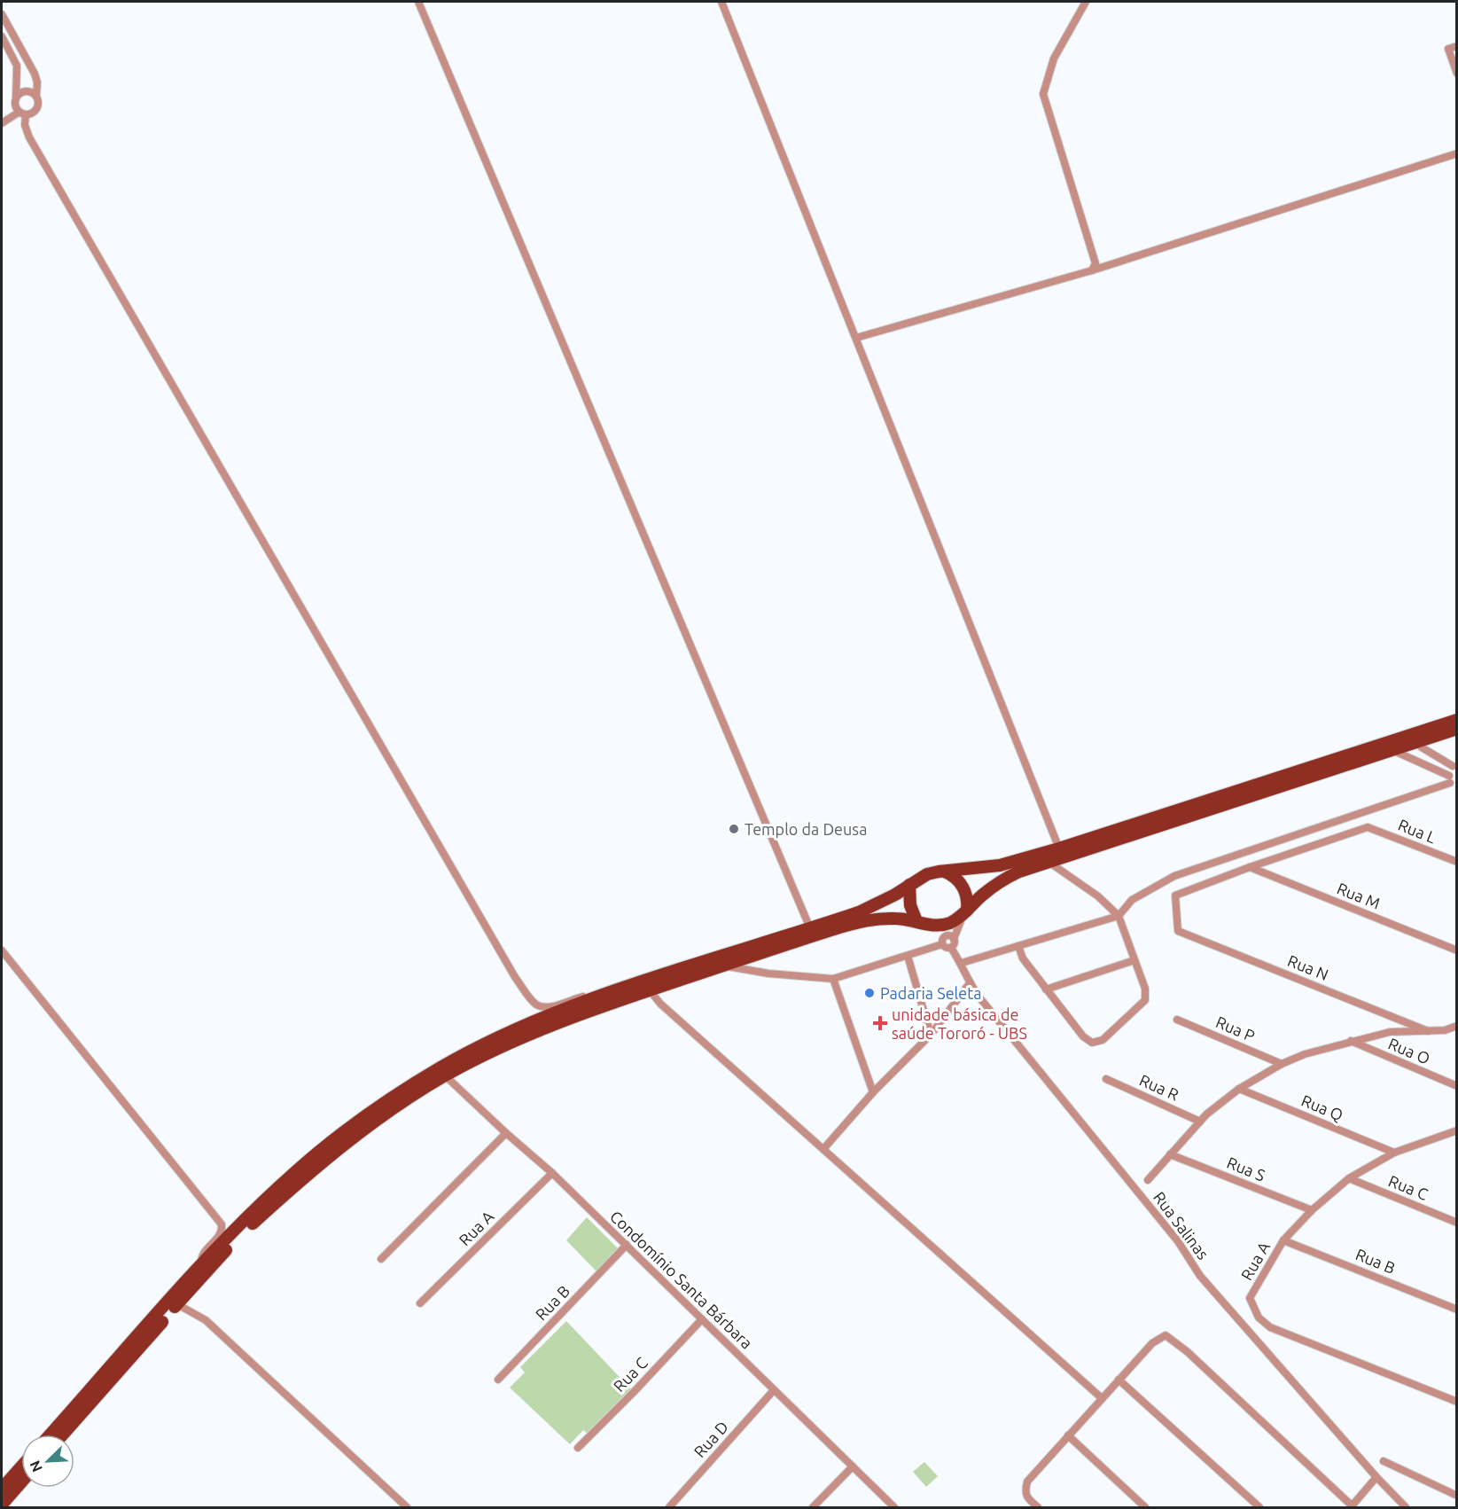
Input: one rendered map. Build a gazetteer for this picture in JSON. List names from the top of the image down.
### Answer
{
  "streets": {
    "street": [
      "Rua L",
      "Rua M",
      "Rua N",
      "Rua P",
      "Rua O",
      "Rua R",
      "Rua Q",
      "Rua S",
      "Rua C",
      "Rua Salinas",
      "Rua A",
      "Rua B",
      "Condomínio Santa Bárbara",
      "Rua D"
    ]
  },
  "crossings": [
    ["Rua L", "Rua M"],
    ["Rua L", "Rua N"],
    ["Rua M", "Rua N"],
    ["Rua Q", "Rua A"],
    ["Rua S", "Rua A"],
    ["Rua C", "Rua A"],
    ["Rua C", "Condomínio Santa Bárbara"],
    ["Rua A", "Rua B"],
    ["Rua A", "Condomínio Santa Bárbara"],
    ["Rua B", "Condomínio Santa Bárbara"],
    ["Condomínio Santa Bárbara", "Rua D"]
  ],
  "places": {
    "other": ["Templo da Deusa", "Padaria Seleta"],
    "health": ["unidade básica de saúde Tororó - UBS"]
  },
  "north": "bottom left"
}
